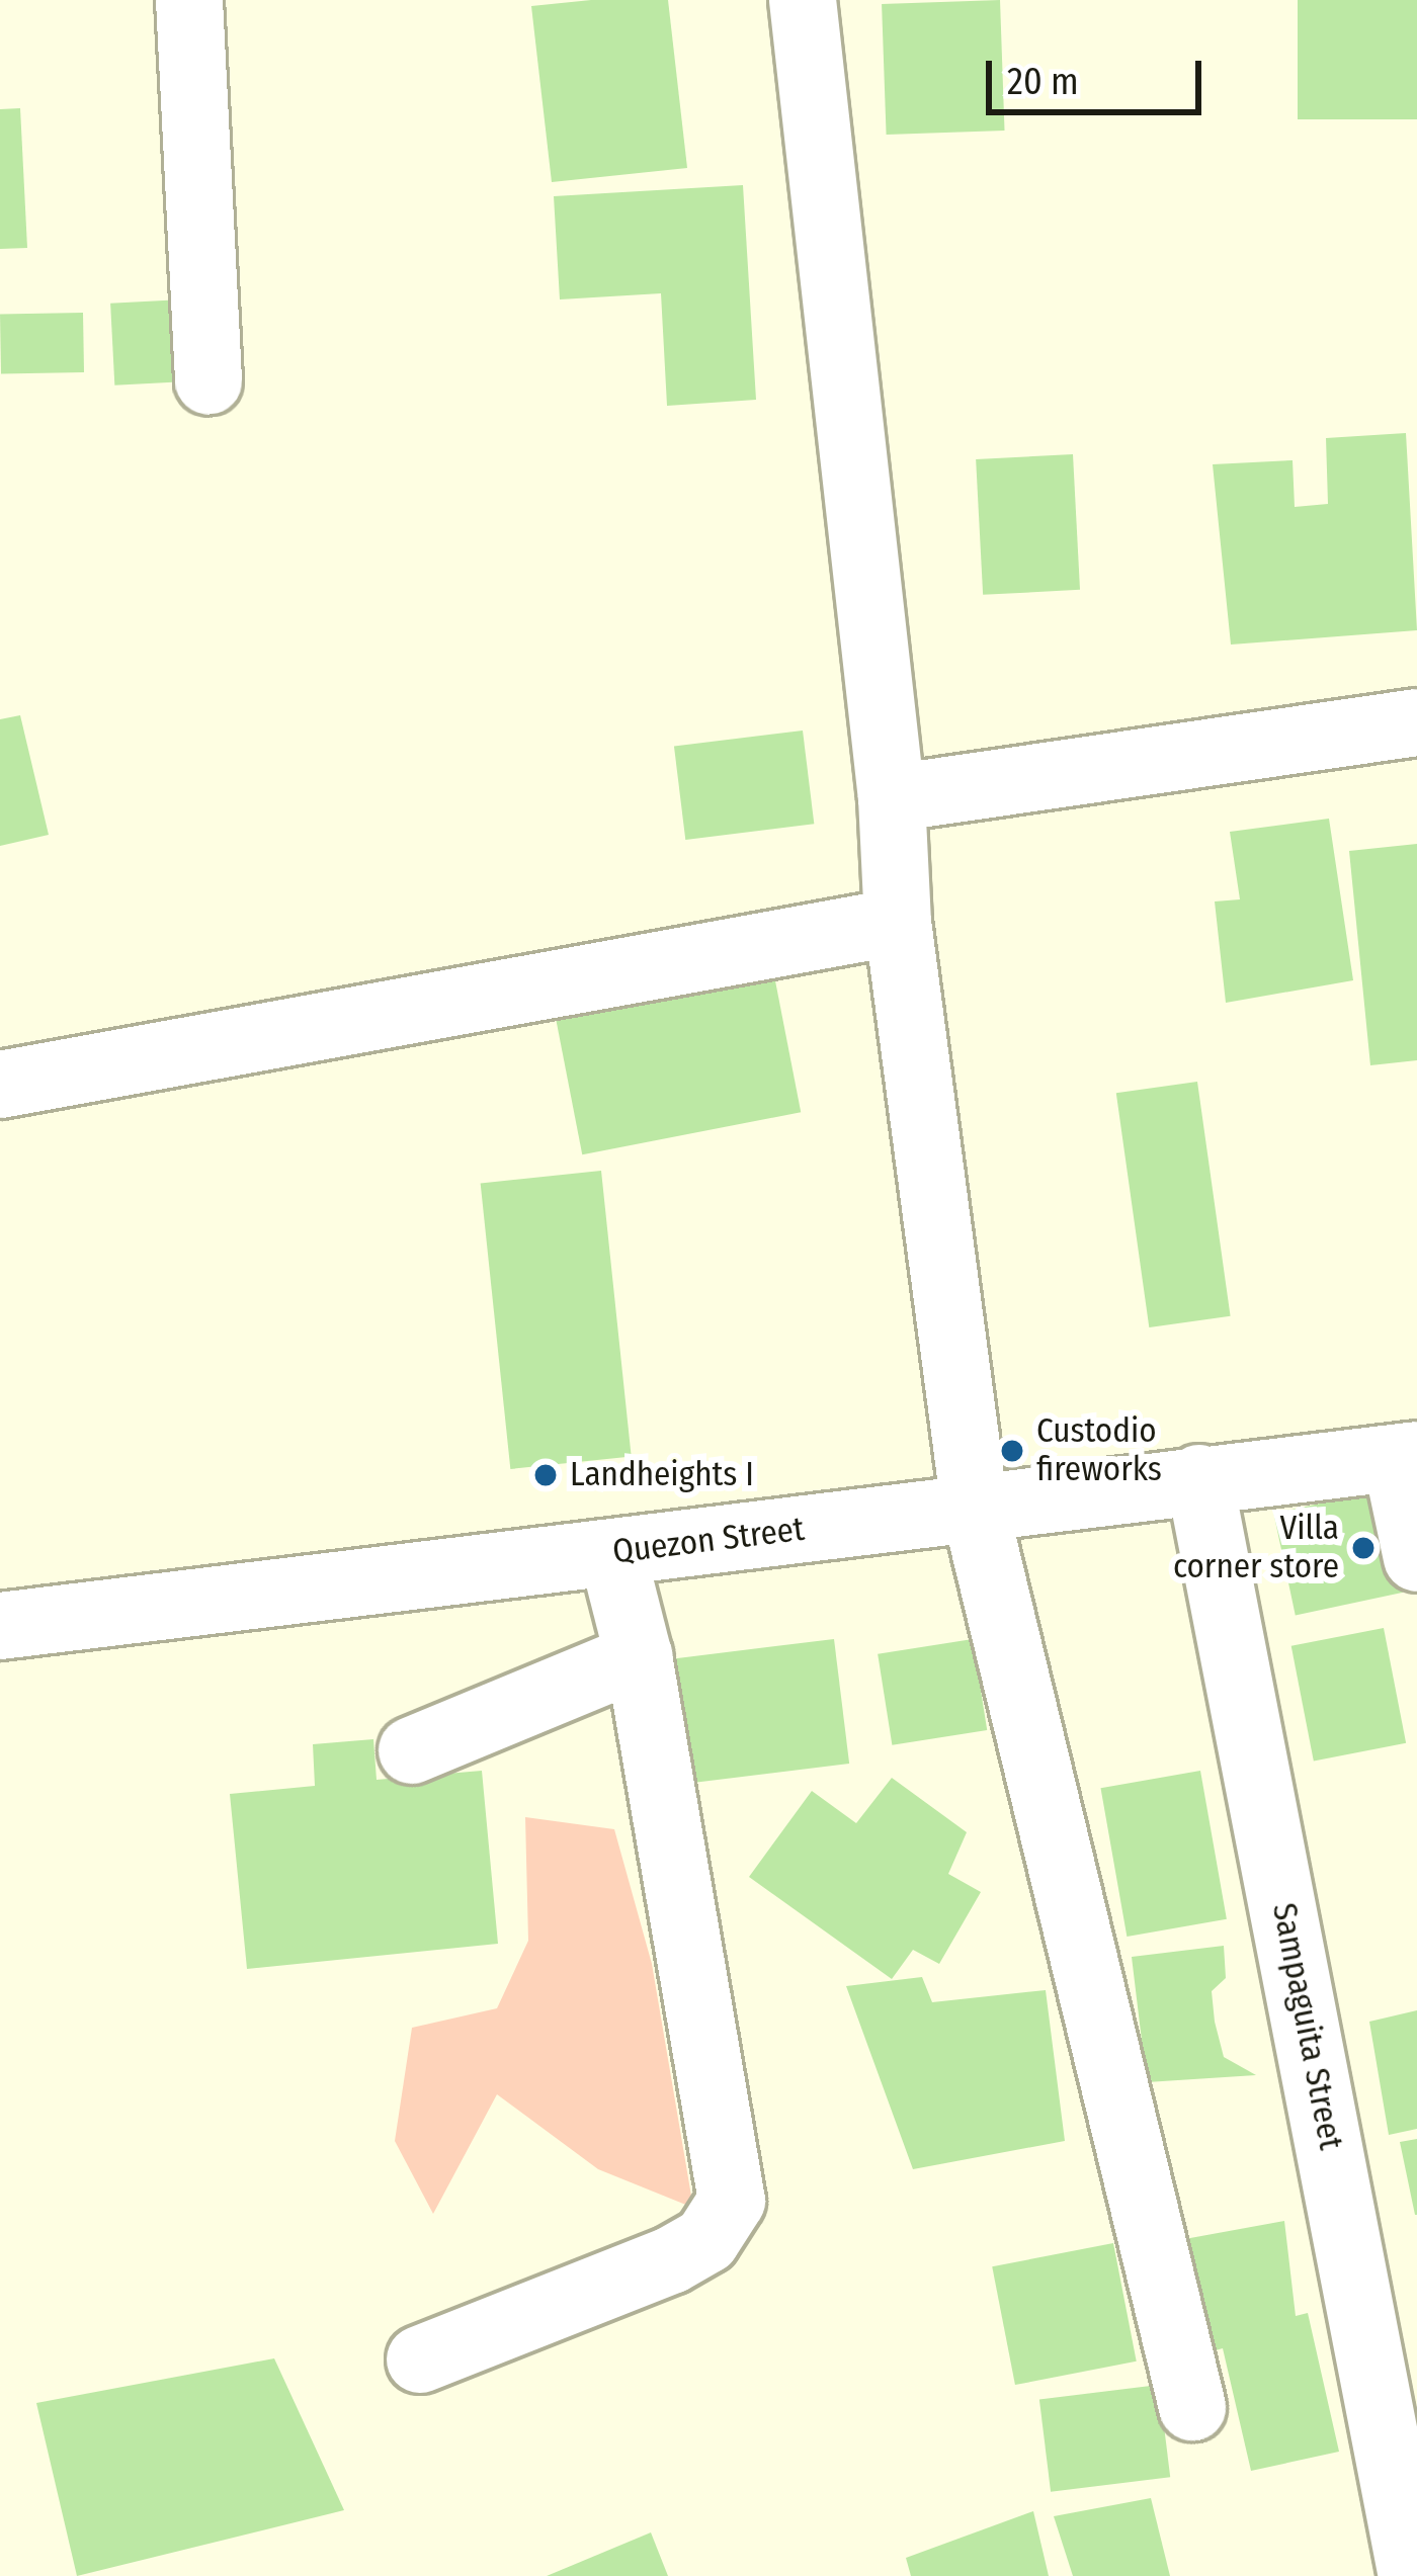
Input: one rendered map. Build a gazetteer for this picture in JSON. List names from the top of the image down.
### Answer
{
  "streets": {
    "street": ["Quezon Street", "Sampaguita Street"]
  },
  "crossings": [
    ["Quezon Street", "Sampaguita Street"]
  ],
  "places": ["Custodio fireworks", "Landheights I", "Villa corner store"],
  "scale_bar": "20 m"
}
